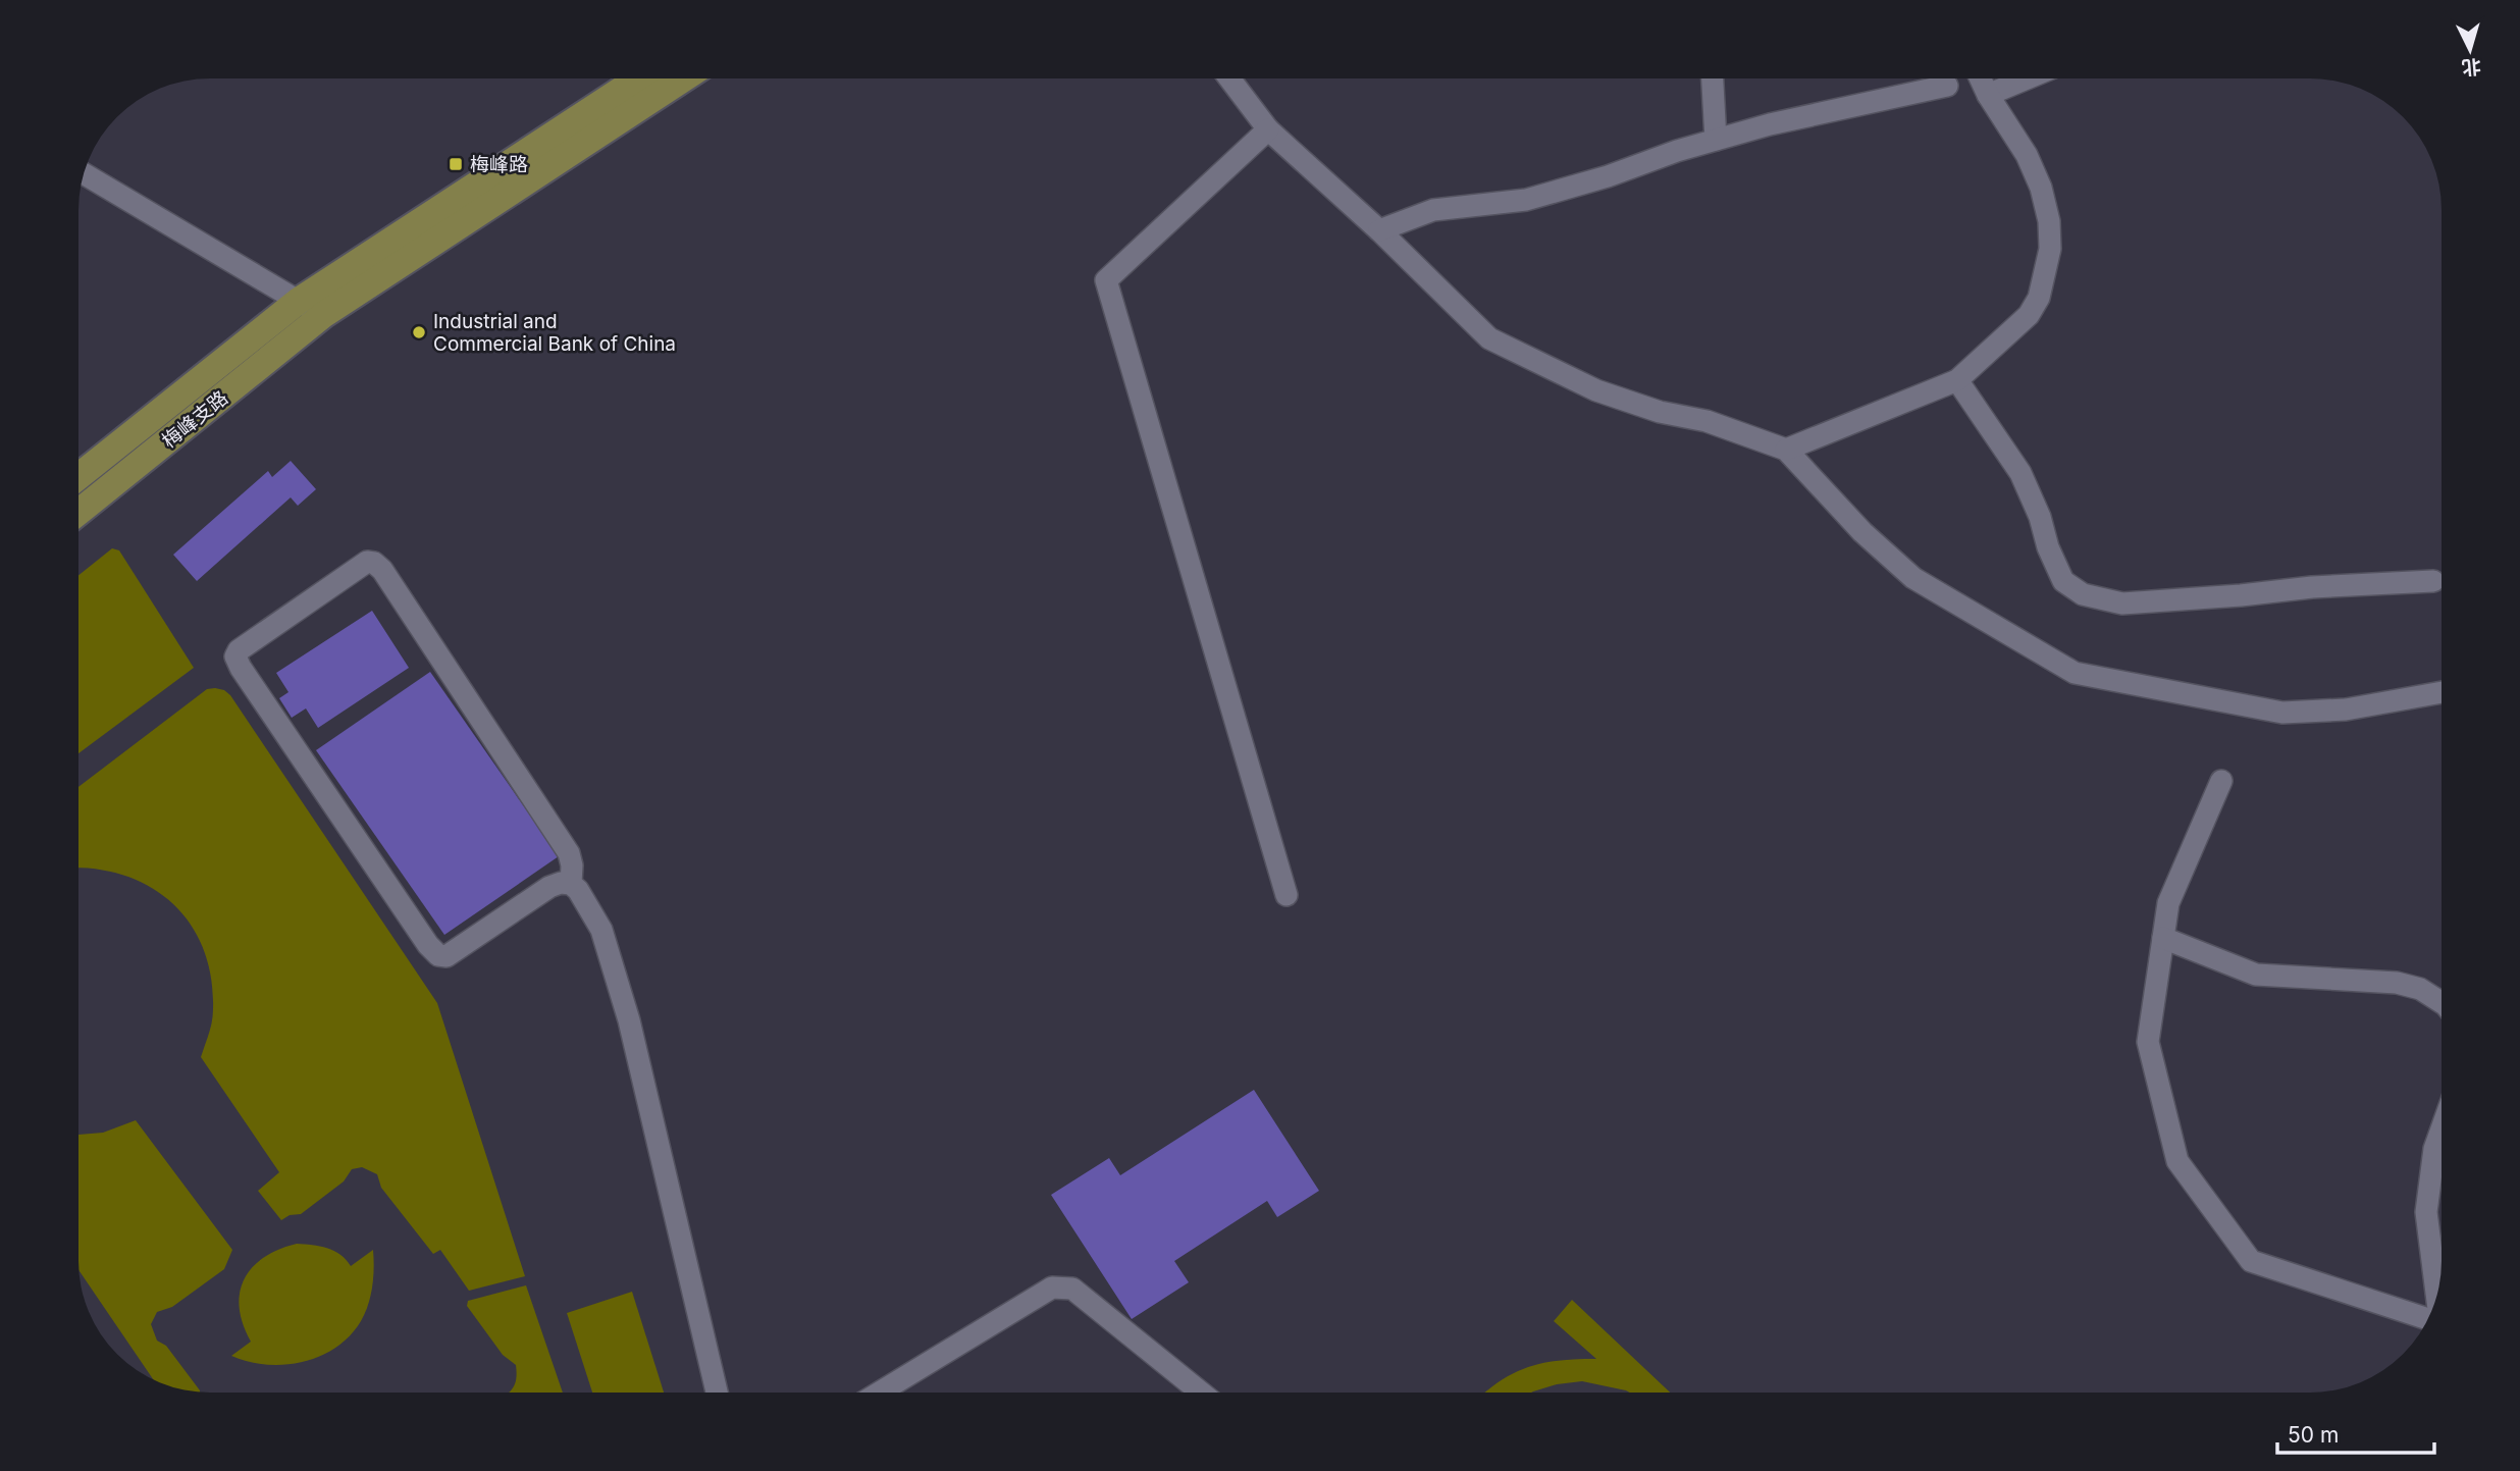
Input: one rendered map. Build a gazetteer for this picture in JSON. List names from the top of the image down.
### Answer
{
  "streets": {
    "main road": ["梅峰支路"]
  },
  "places": {
    "transit": ["梅峰路"],
    "other": ["Industrial and Commercial Bank of China"]
  },
  "scale_bar": "50 m",
  "north": "bottom"
}
